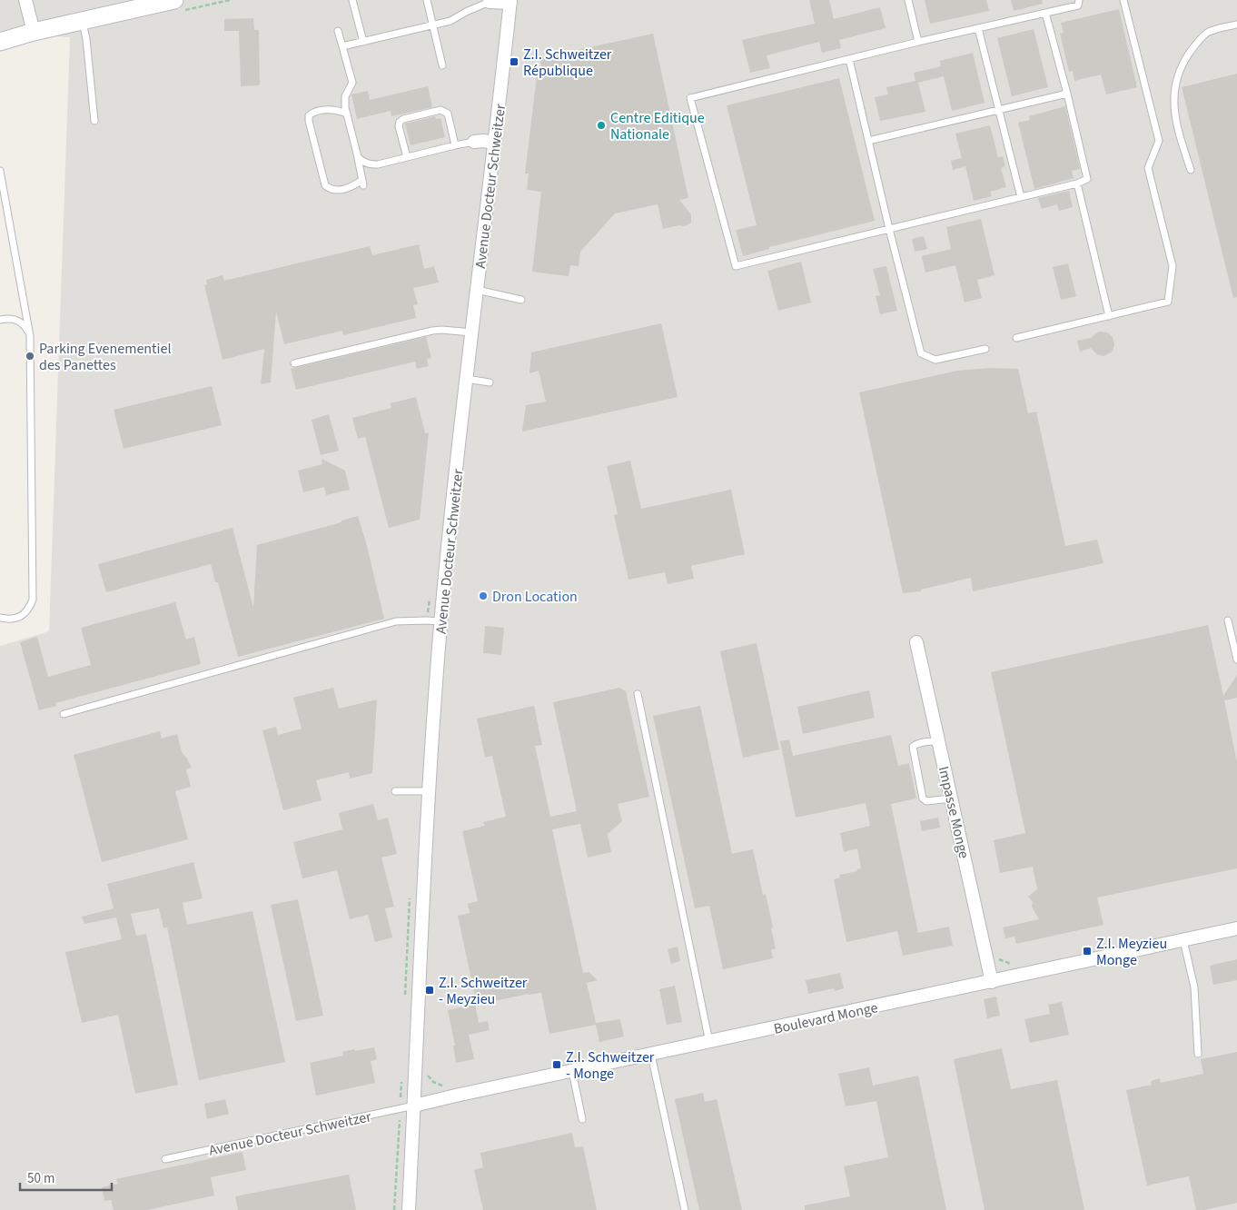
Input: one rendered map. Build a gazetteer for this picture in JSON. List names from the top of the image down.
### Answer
{
  "streets": {
    "street": ["Avenue Docteur Schweitzer", "Impasse Monge", "Boulevard Monge"]
  },
  "crossings": [
    ["Avenue Docteur Schweitzer", "Boulevard Monge"],
    ["Impasse Monge", "Boulevard Monge"]
  ],
  "places": {
    "transit": [
      "Z.I. Schweitzer République",
      "Z.I. Meyzieu Monge",
      "Z.I. Schweitzer - Meyzieu",
      "Z.I. Schweitzer - Monge"
    ],
    "other": ["Centre Editique Nationale", "Parking Evenementiel des Panettes", "Dron Location"]
  },
  "scale_bar": "50 m"
}
